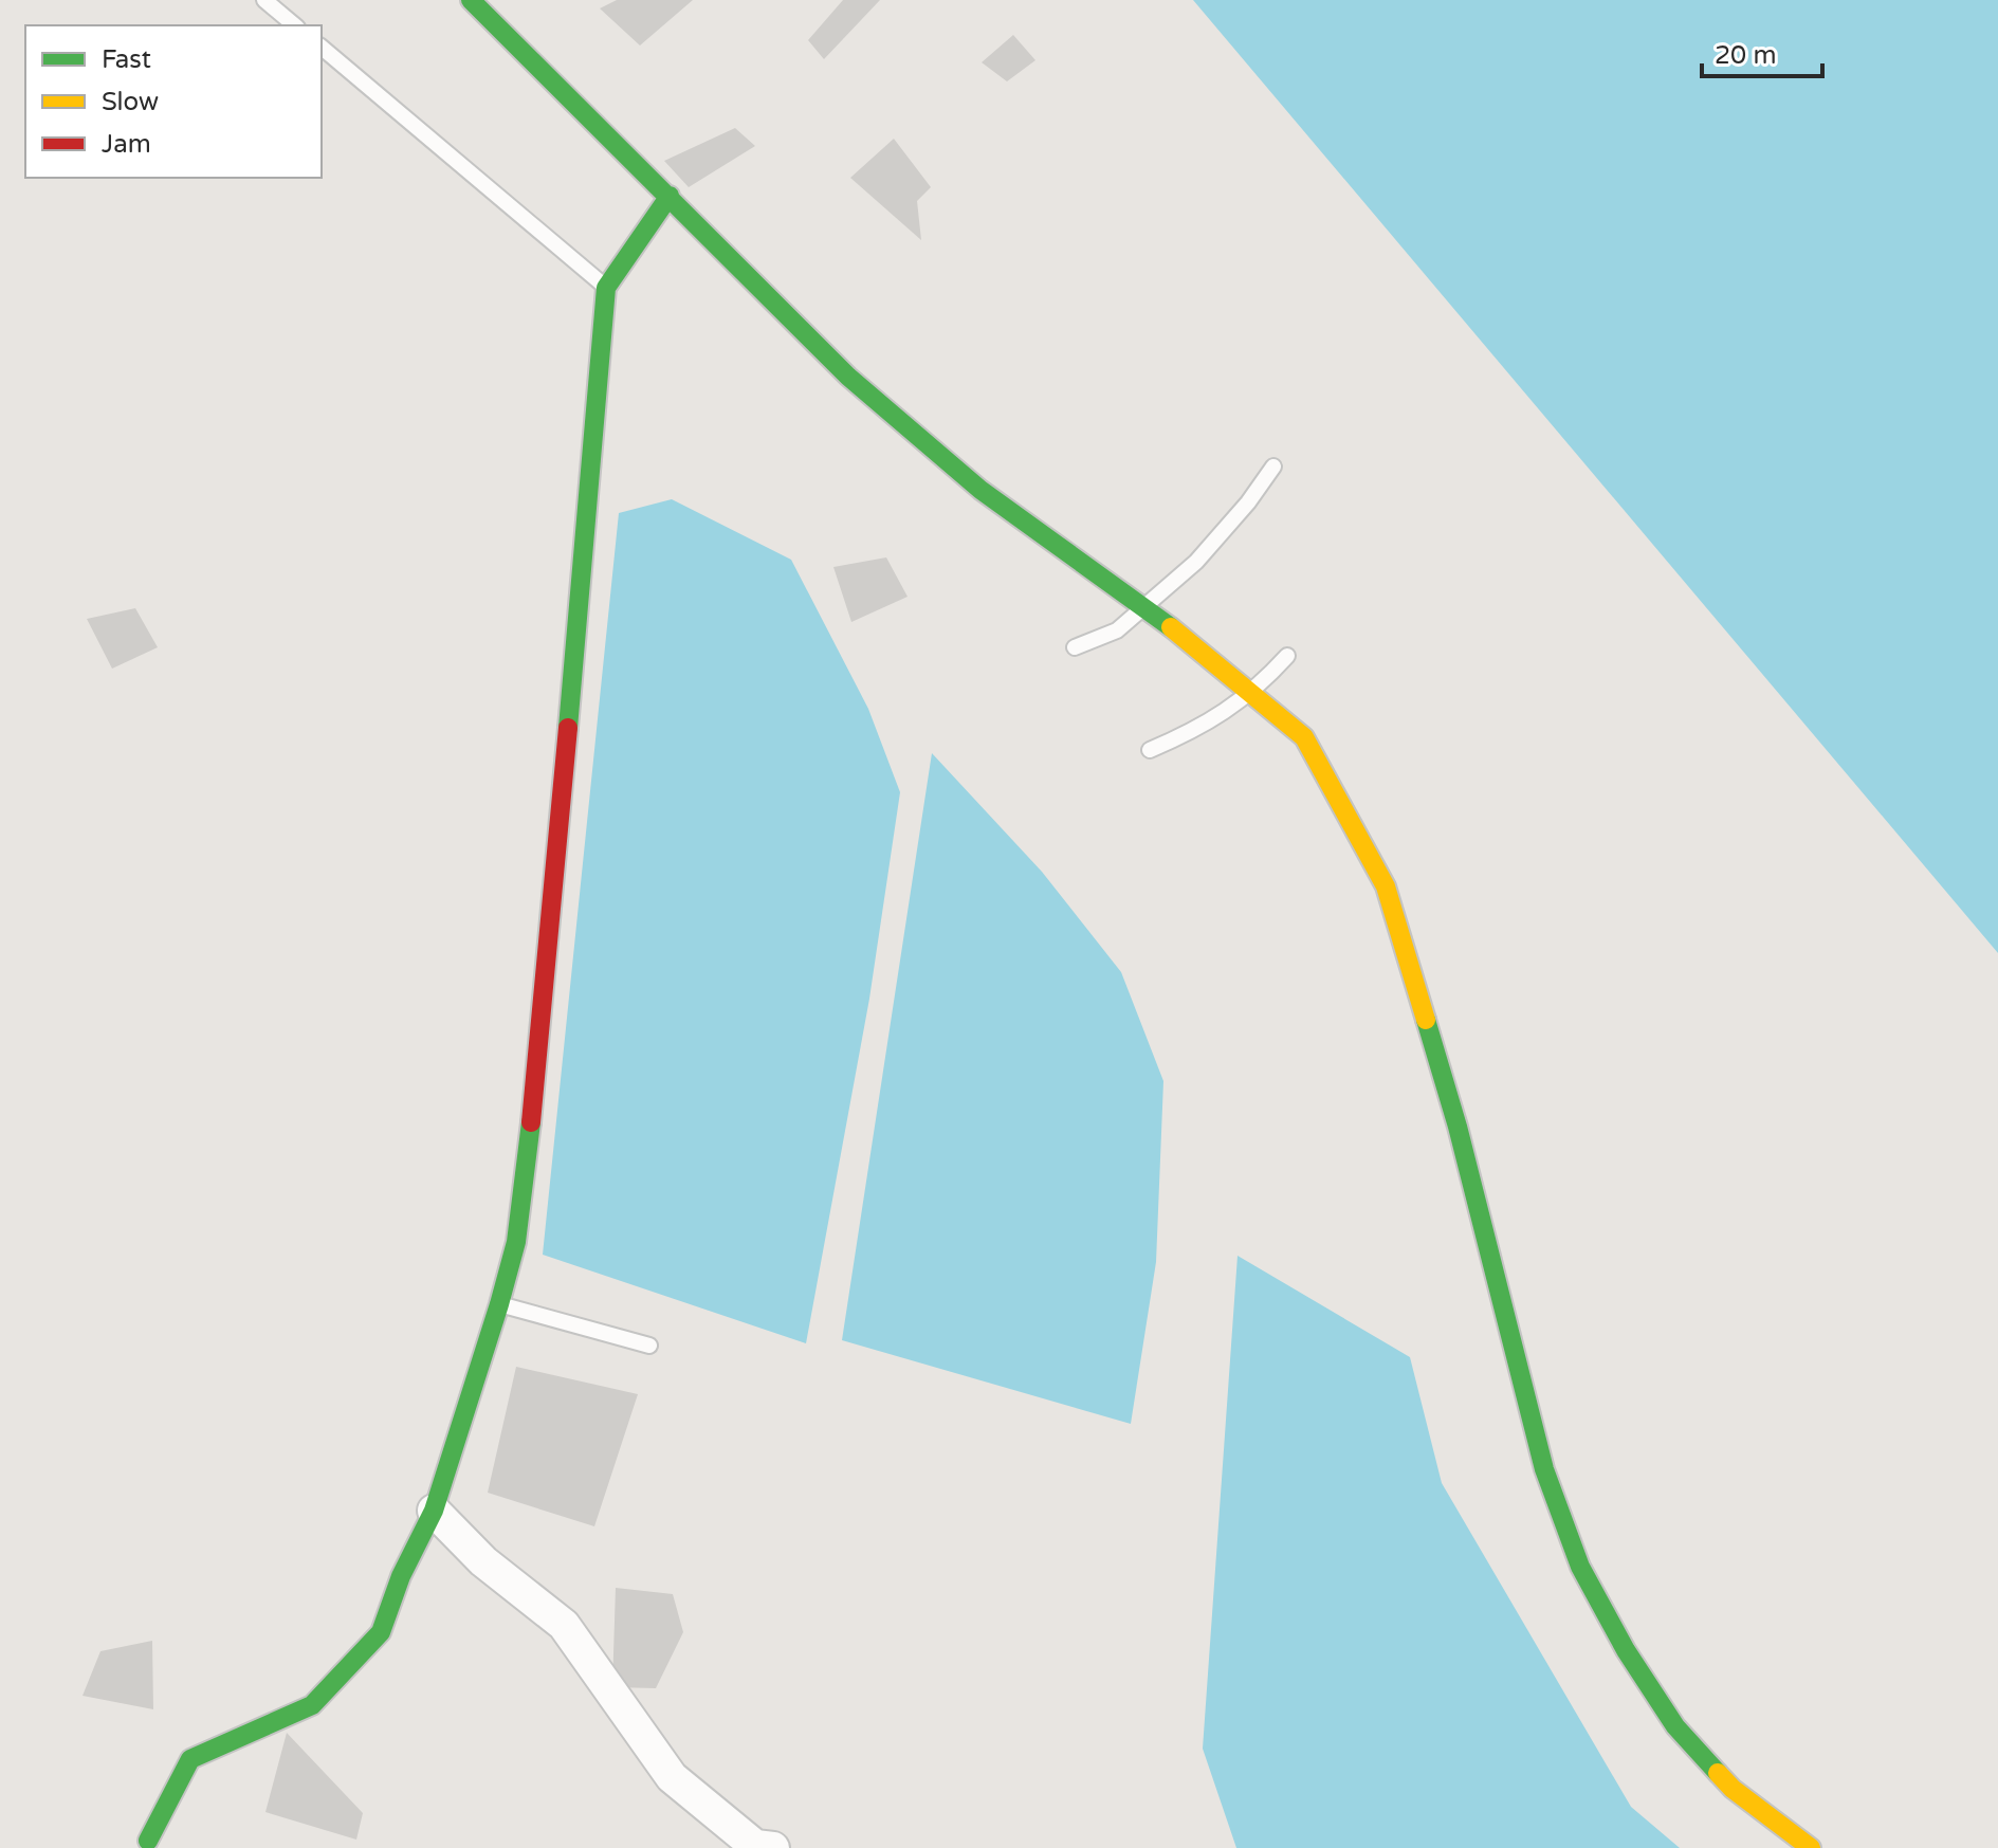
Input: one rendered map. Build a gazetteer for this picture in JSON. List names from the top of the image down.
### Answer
{
  "legend": ["Fast", "Slow", "Jam"],
  "scale_bar": "20 m"
}
